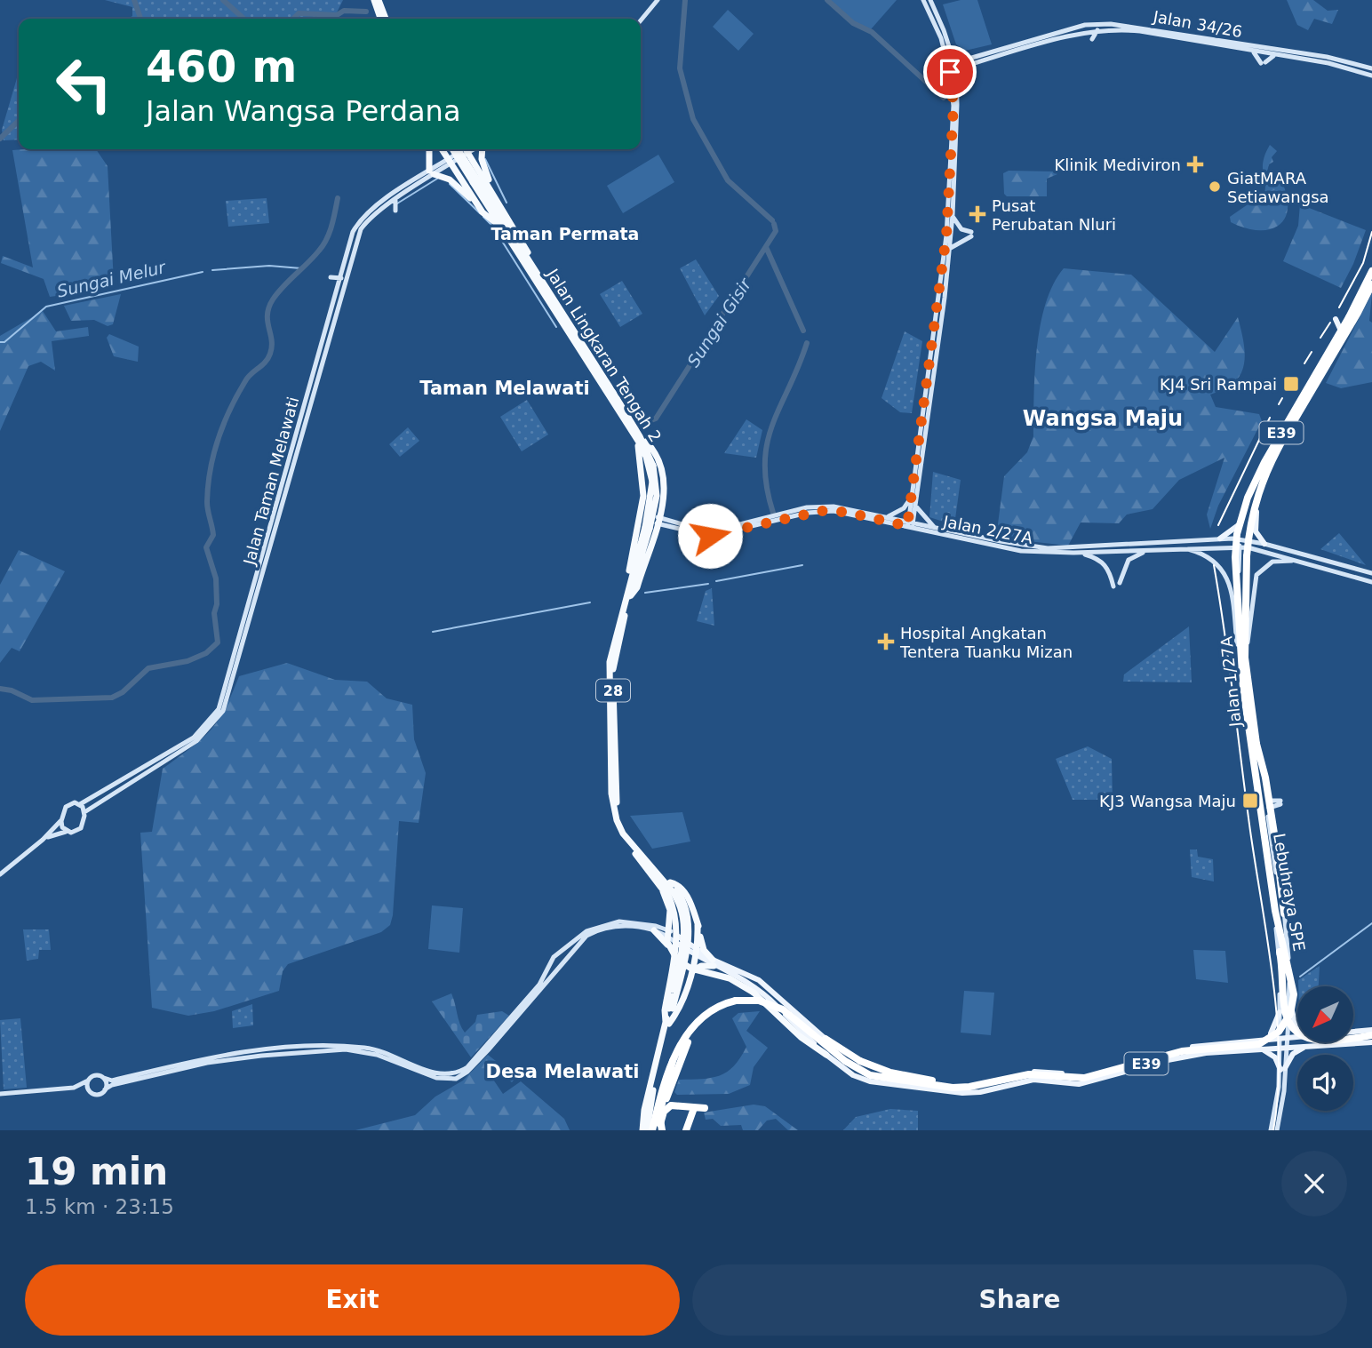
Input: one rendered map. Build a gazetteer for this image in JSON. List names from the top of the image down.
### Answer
{
  "streets": {
    "highway": [
      "Jalan Lingkaran Tengah 2",
      "E39",
      "28",
      "Lebuhraya SPE"
    ],
    "main road": [
      "Jalan 34/26",
      "Jalan Taman Melawati",
      "Jalan 2/27A",
      "Jalan 1/27A"
    ]
  },
  "crossings": [
    ["E39", "Lebuhraya SPE"],
    ["Jalan 2/27A", "Jalan 1/27A"],
    ["Jalan 1/27A", "Lebuhraya SPE"]
  ],
  "districts": [
    "Taman Permata",
    "Taman Melawati",
    "Wangsa Maju",
    "Desa Melawati"
  ],
  "water": ["Sungai Melur", "Sungai Gisir"],
  "places": {
    "health": ["Klinik Mediviron", "Pusat Perubatan Nluri", "Hospital Angkatan Tentera Tuanku Mizan"],
    "other": ["GiatMARA Setiawangsa"],
    "transit": ["KJ4 Sri Rampai", "KJ3 Wangsa Maju"]
  },
  "north": "bottom left",
  "page": {
    "turn": ["460 m", "Jalan Wangsa Perdana"],
    "heading": ["19 min", "1.5 km · 23:15"],
    "buttons": ["Exit", "Share"]
  }
}
